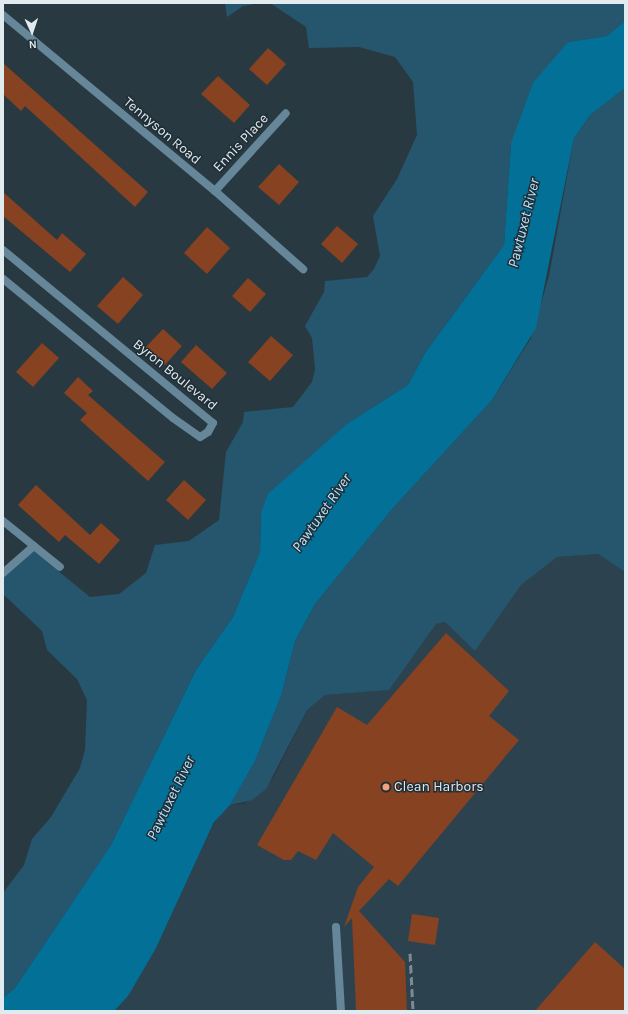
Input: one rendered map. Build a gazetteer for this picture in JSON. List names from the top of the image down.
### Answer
{
  "streets": {
    "street": ["Tennyson Road", "Ennis Place", "Byron Boulevard"]
  },
  "crossings": [
    ["Tennyson Road", "Ennis Place"]
  ],
  "water": ["Pawtuxet River"],
  "places": ["Clean Harbors"],
  "north": "bottom"
}
